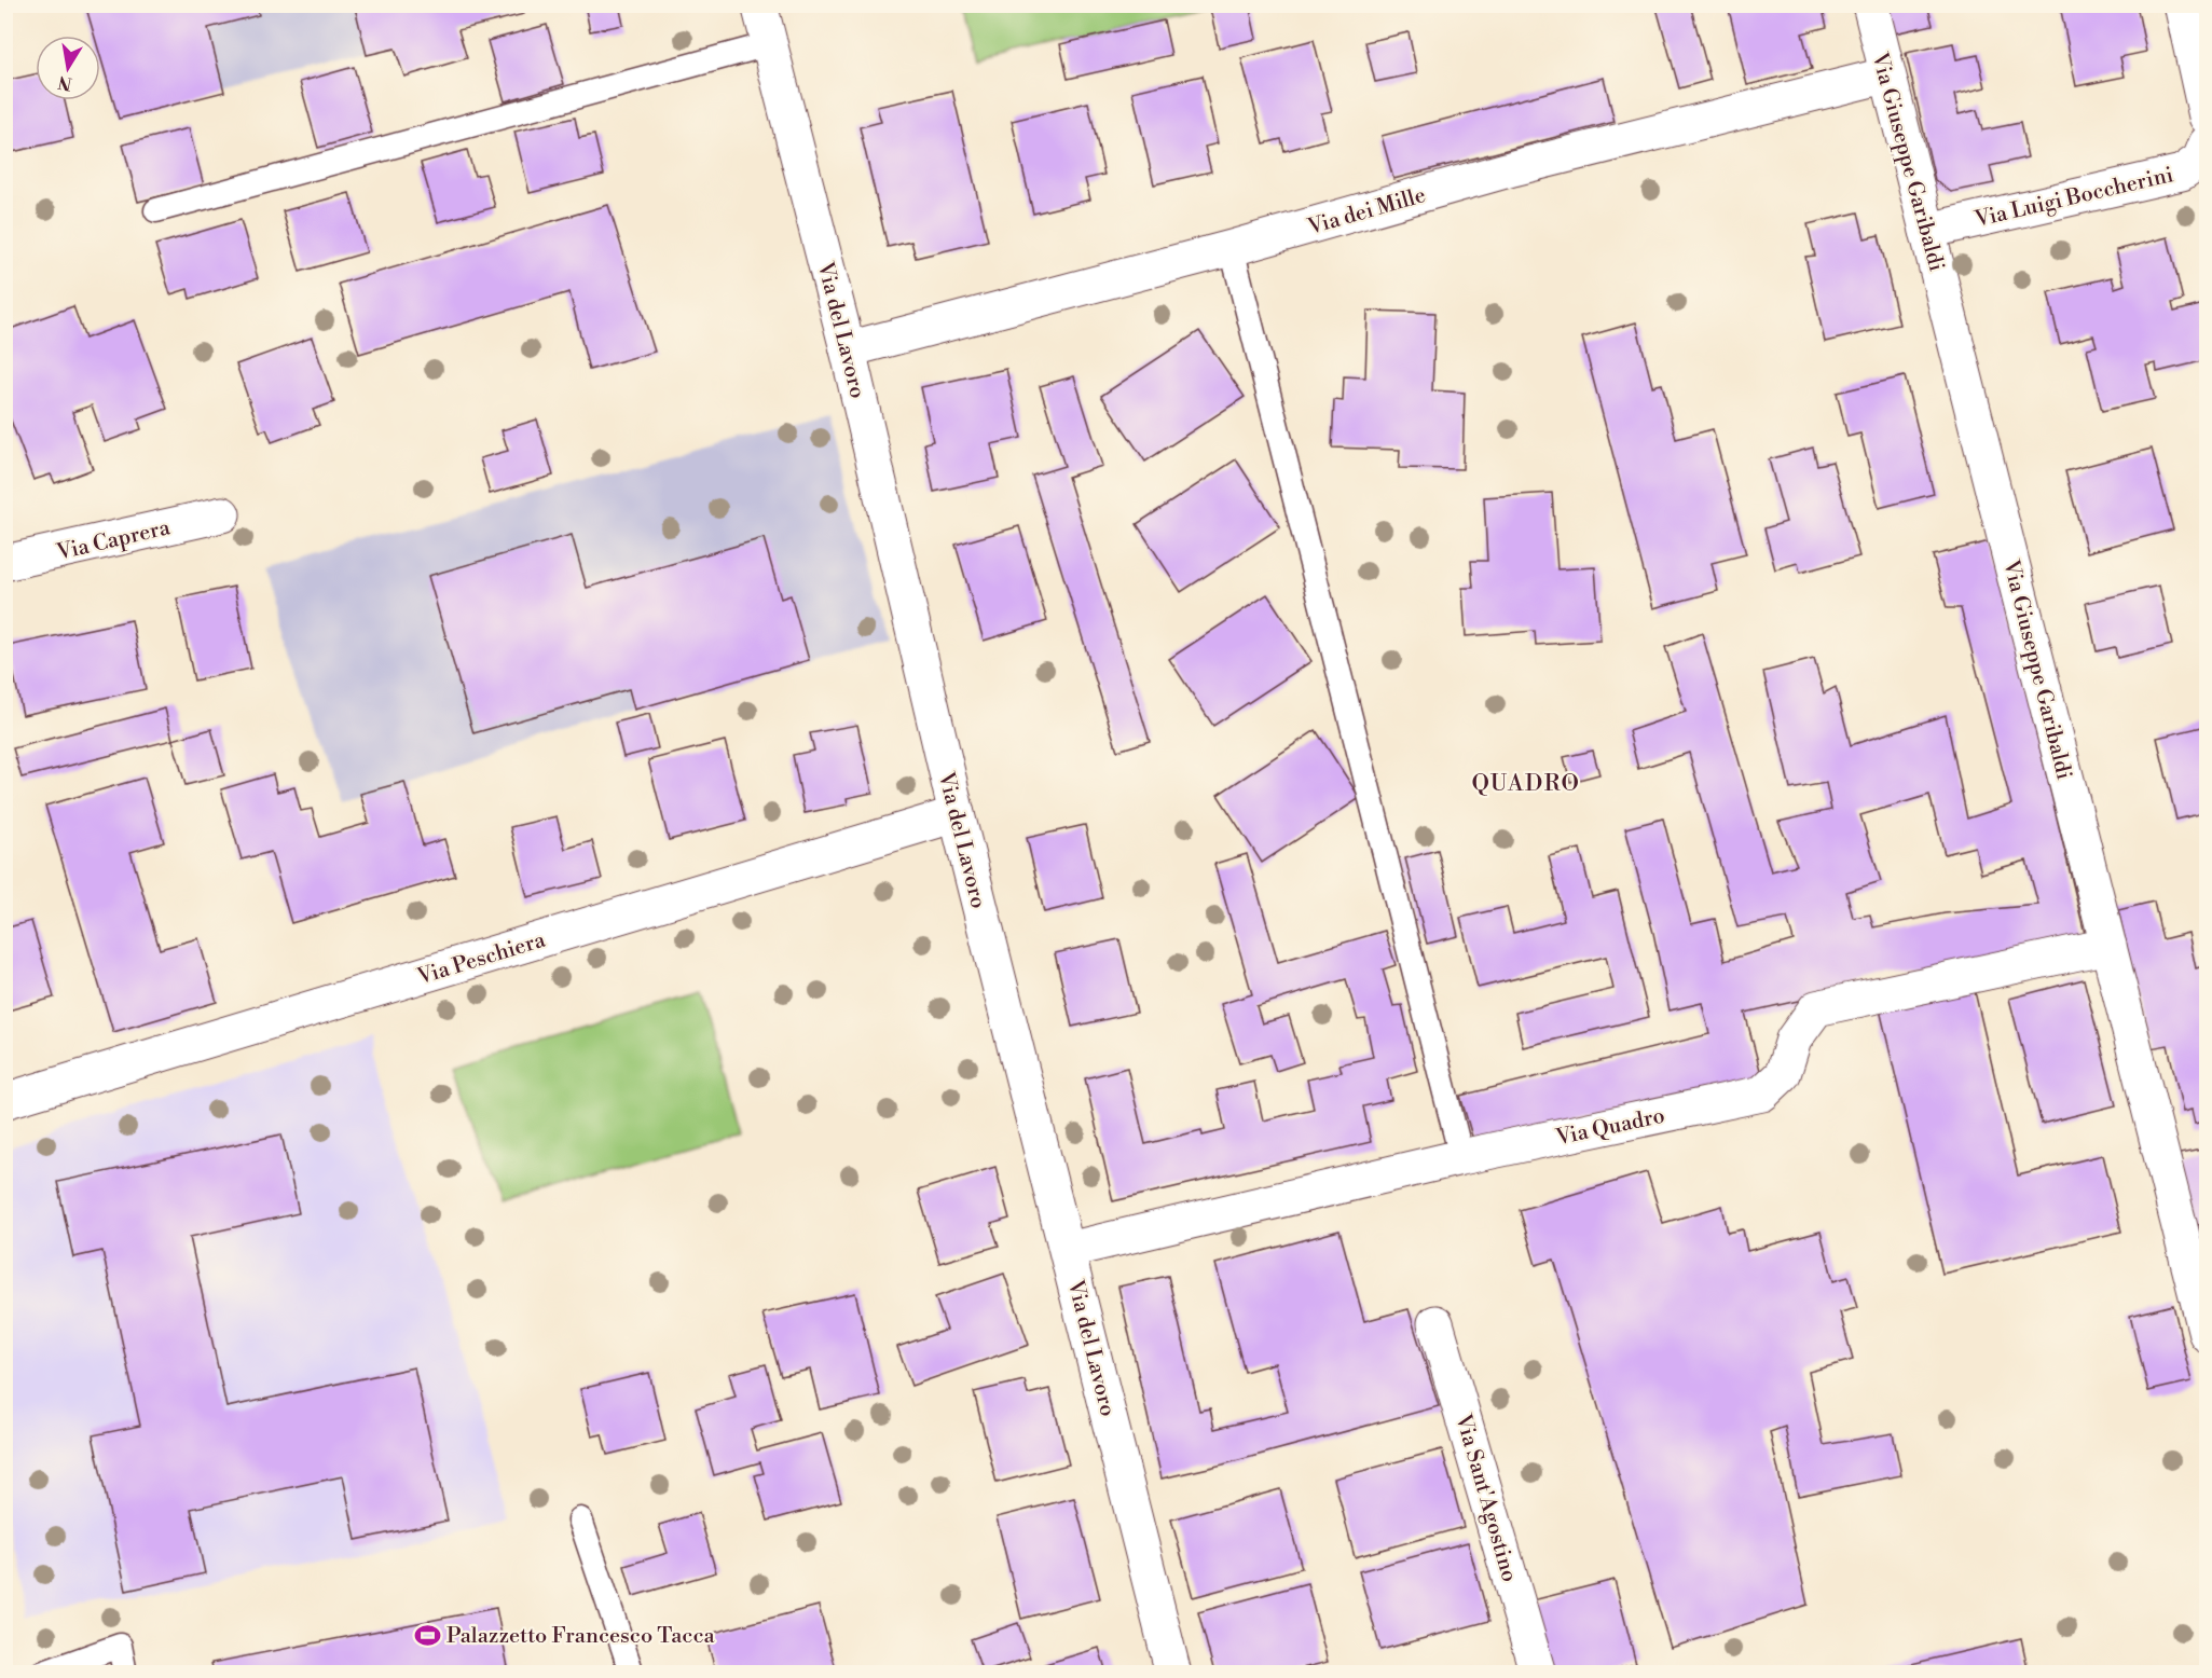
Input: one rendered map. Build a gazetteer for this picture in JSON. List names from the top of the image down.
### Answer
{
  "streets": {
    "street": [
      "Via Giuseppe Garibaldi",
      "Via Luigi Boccherini",
      "Via dei Mille",
      "Via del Lavoro",
      "Via Caprera",
      "Via Peschiera",
      "Via Quadro",
      "Via Sant'Agostino"
    ]
  },
  "crossings": [
    ["Via Giuseppe Garibaldi", "Via Luigi Boccherini"],
    ["Via Giuseppe Garibaldi", "Via dei Mille"],
    ["Via Giuseppe Garibaldi", "Via Quadro"],
    ["Via dei Mille", "Via del Lavoro"],
    ["Via del Lavoro", "Via Peschiera"],
    ["Via del Lavoro", "Via Quadro"]
  ],
  "districts": ["QUADRO"],
  "places": {
    "sports": ["Palazzetto Francesco Tacca"]
  },
  "north": "bottom"
}
